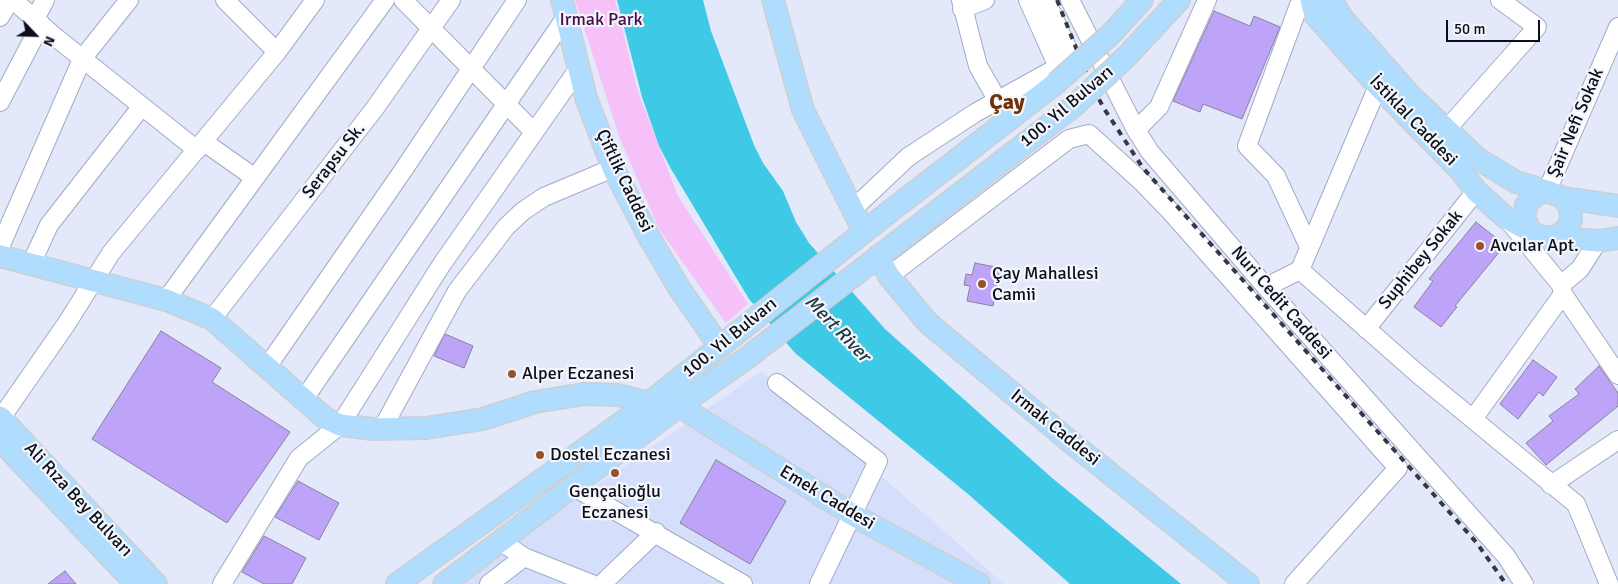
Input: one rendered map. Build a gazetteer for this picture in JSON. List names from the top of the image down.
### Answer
{
  "streets": {
    "main road": [
      "100. Yıl Bulvarı",
      "İstiklal Caddesi",
      "Çiftlik Caddesi",
      "Irmak Caddesi",
      "Emek Caddesi",
      "Ali Rıza Bey Bulvarı"
    ],
    "street": [
      "Şair Nefi Sokak",
      "Serapsu Sk.",
      "Suphibey Sokak",
      "Nuri Cedit Caddesi"
    ]
  },
  "crossings": [
    ["100. Yıl Bulvarı", "Çiftlik Caddesi"],
    ["100. Yıl Bulvarı", "Irmak Caddesi"],
    ["100. Yıl Bulvarı", "Emek Caddesi"],
    ["İstiklal Caddesi", "Şair Nefi Sokak"],
    ["İstiklal Caddesi", "Suphibey Sokak"],
    ["Nuri Cedit Caddesi", "Irmak Caddesi"]
  ],
  "districts": ["Çay"],
  "water": ["Mert River"],
  "parks": ["Irmak Park"],
  "places": [
    "Avcılar Apt.",
    "Çay Mahallesi Camii",
    "Alper Eczanesi",
    "Dostel Eczanesi",
    "Gençalioğlu Eczanesi"
  ],
  "scale_bar": "50 m",
  "north": "bottom right"
}
